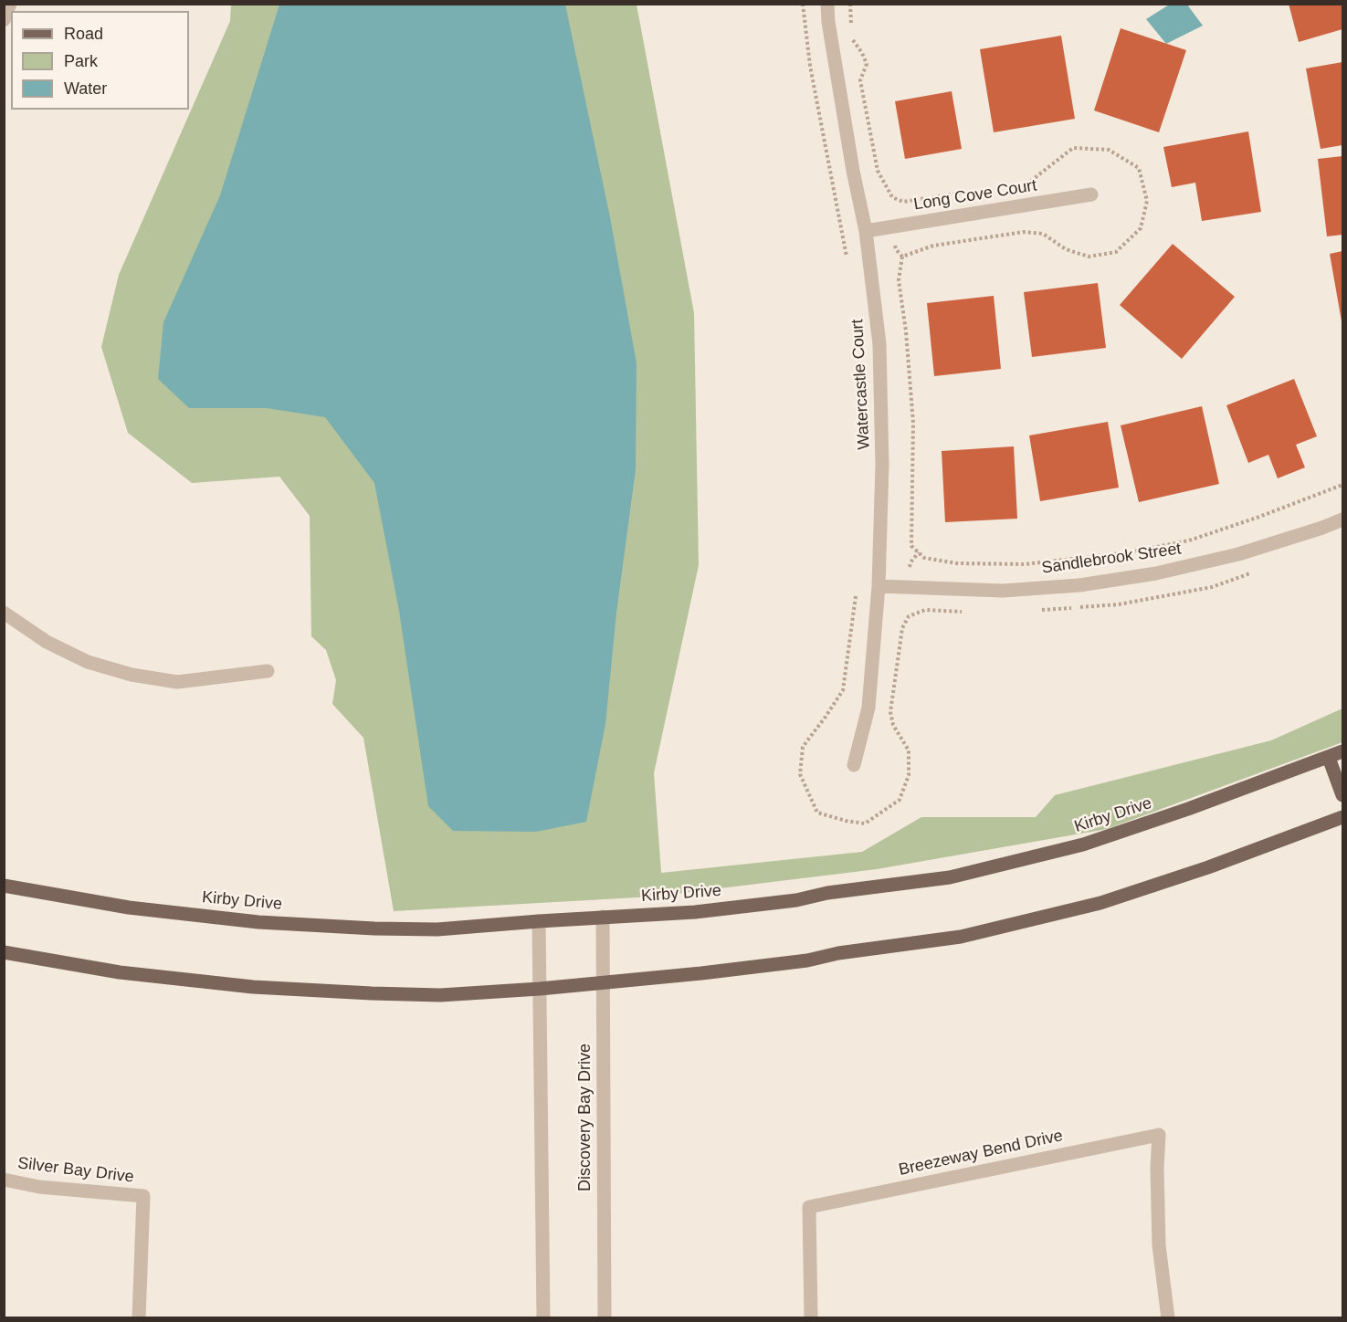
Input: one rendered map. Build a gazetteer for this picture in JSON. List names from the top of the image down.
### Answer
{
  "streets": {
    "main road": ["Kirby Drive"],
    "street": [
      "Long Cove Court",
      "Watercastle Court",
      "Sandlebrook Street",
      "Discovery Bay Drive",
      "Breezeway Bend Drive",
      "Silver Bay Drive"
    ]
  },
  "crossings": [
    ["Long Cove Court", "Watercastle Court"],
    ["Watercastle Court", "Sandlebrook Street"],
    ["Kirby Drive", "Discovery Bay Drive"]
  ],
  "legend": ["Road", "Park", "Water"]
}
